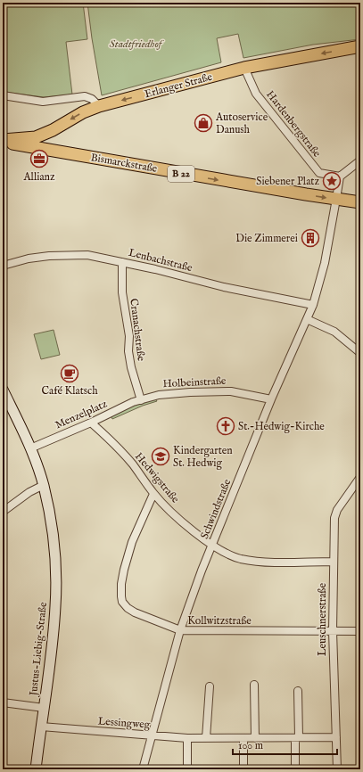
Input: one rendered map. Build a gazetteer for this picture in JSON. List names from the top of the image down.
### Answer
{
  "streets": {
    "main road": [
      "Erlanger Straße",
      "Bismarckstraße",
      "B 22",
      "Justus-Liebig-Straße"
    ],
    "street": [
      "Hardenbergstraße",
      "Lenbachstraße",
      "Cranachstraße",
      "Holbeinstraße",
      "Menzelplatz",
      "Hedwigstraße",
      "Schwindstraße",
      "Leuschnerstraße",
      "Kollwitzstraße",
      "Lessingweg"
    ]
  },
  "crossings": [
    ["Erlanger Straße", "Hardenbergstraße"],
    ["Erlanger Straße", "B 22"],
    ["Hardenbergstraße", "Schwindstraße"],
    ["Bismarckstraße", "B 22"],
    ["Bismarckstraße", "Schwindstraße"],
    ["Lenbachstraße", "Cranachstraße"],
    ["Lenbachstraße", "Schwindstraße"],
    ["Cranachstraße", "Holbeinstraße"],
    ["Cranachstraße", "Menzelplatz"],
    ["Holbeinstraße", "Menzelplatz"],
    ["Holbeinstraße", "Schwindstraße"],
    ["Menzelplatz", "Hedwigstraße"],
    ["Menzelplatz", "Justus-Liebig-Straße"],
    ["Hedwigstraße", "Schwindstraße"],
    ["Hedwigstraße", "Leuschnerstraße"],
    ["Hedwigstraße", "Kollwitzstraße"],
    ["Schwindstraße", "Kollwitzstraße"],
    ["Schwindstraße", "Lessingweg"],
    ["Leuschnerstraße", "Kollwitzstraße"],
    ["Leuschnerstraße", "Lessingweg"],
    ["Justus-Liebig-Straße", "Lessingweg"]
  ],
  "one_way": ["Erlanger Straße", "Bismarckstraße"],
  "parks": ["Stadtfriedhof"],
  "places": {
    "shop": ["Autoservice Danush"],
    "office": ["Allianz"],
    "place": ["Siebener Platz"],
    "building": ["Die Zimmerei"],
    "cafe": ["Café Klatsch"],
    "church": ["St.-Hedwig-Kirche"],
    "school or university": ["Kindergarten St. Hedwig"]
  },
  "scale_bar": "100 m"
}
